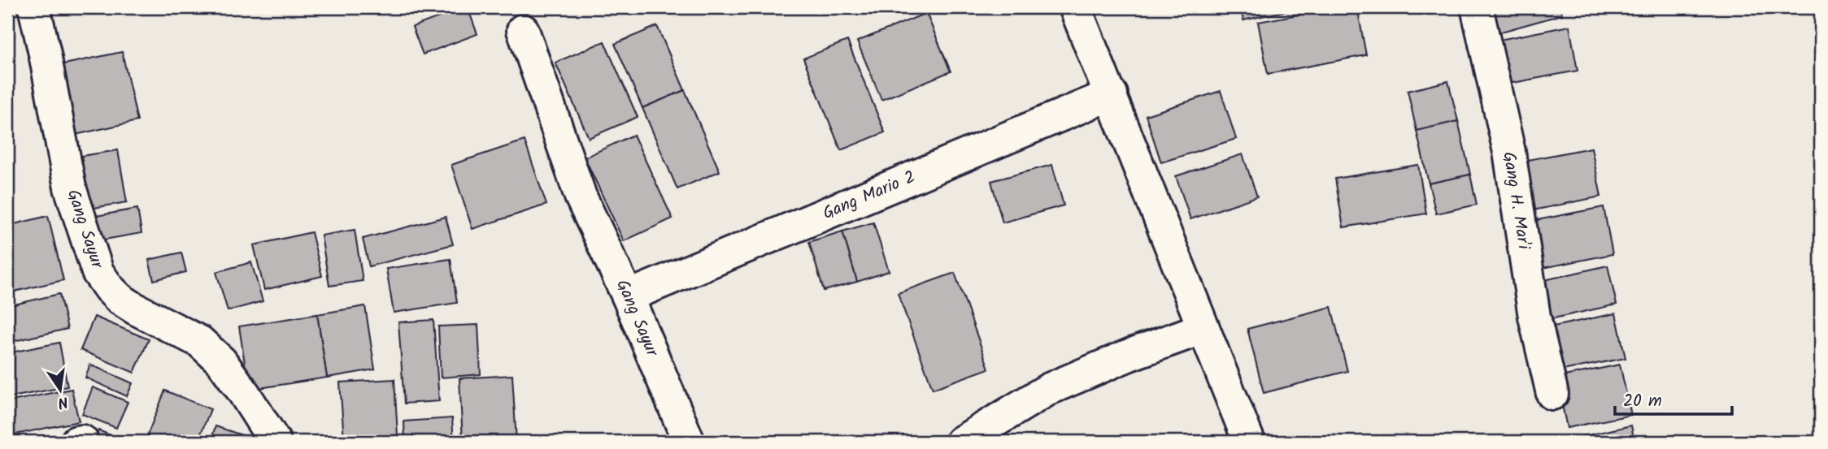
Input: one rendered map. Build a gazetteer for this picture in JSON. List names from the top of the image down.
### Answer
{
  "streets": {
    "street": ["Gang Mario 2", "Gang H. Mar'i", "Gang Sayur"]
  },
  "crossings": [
    ["Gang Mario 2", "Gang Sayur"]
  ],
  "scale_bar": "20 m",
  "north": "bottom"
}
